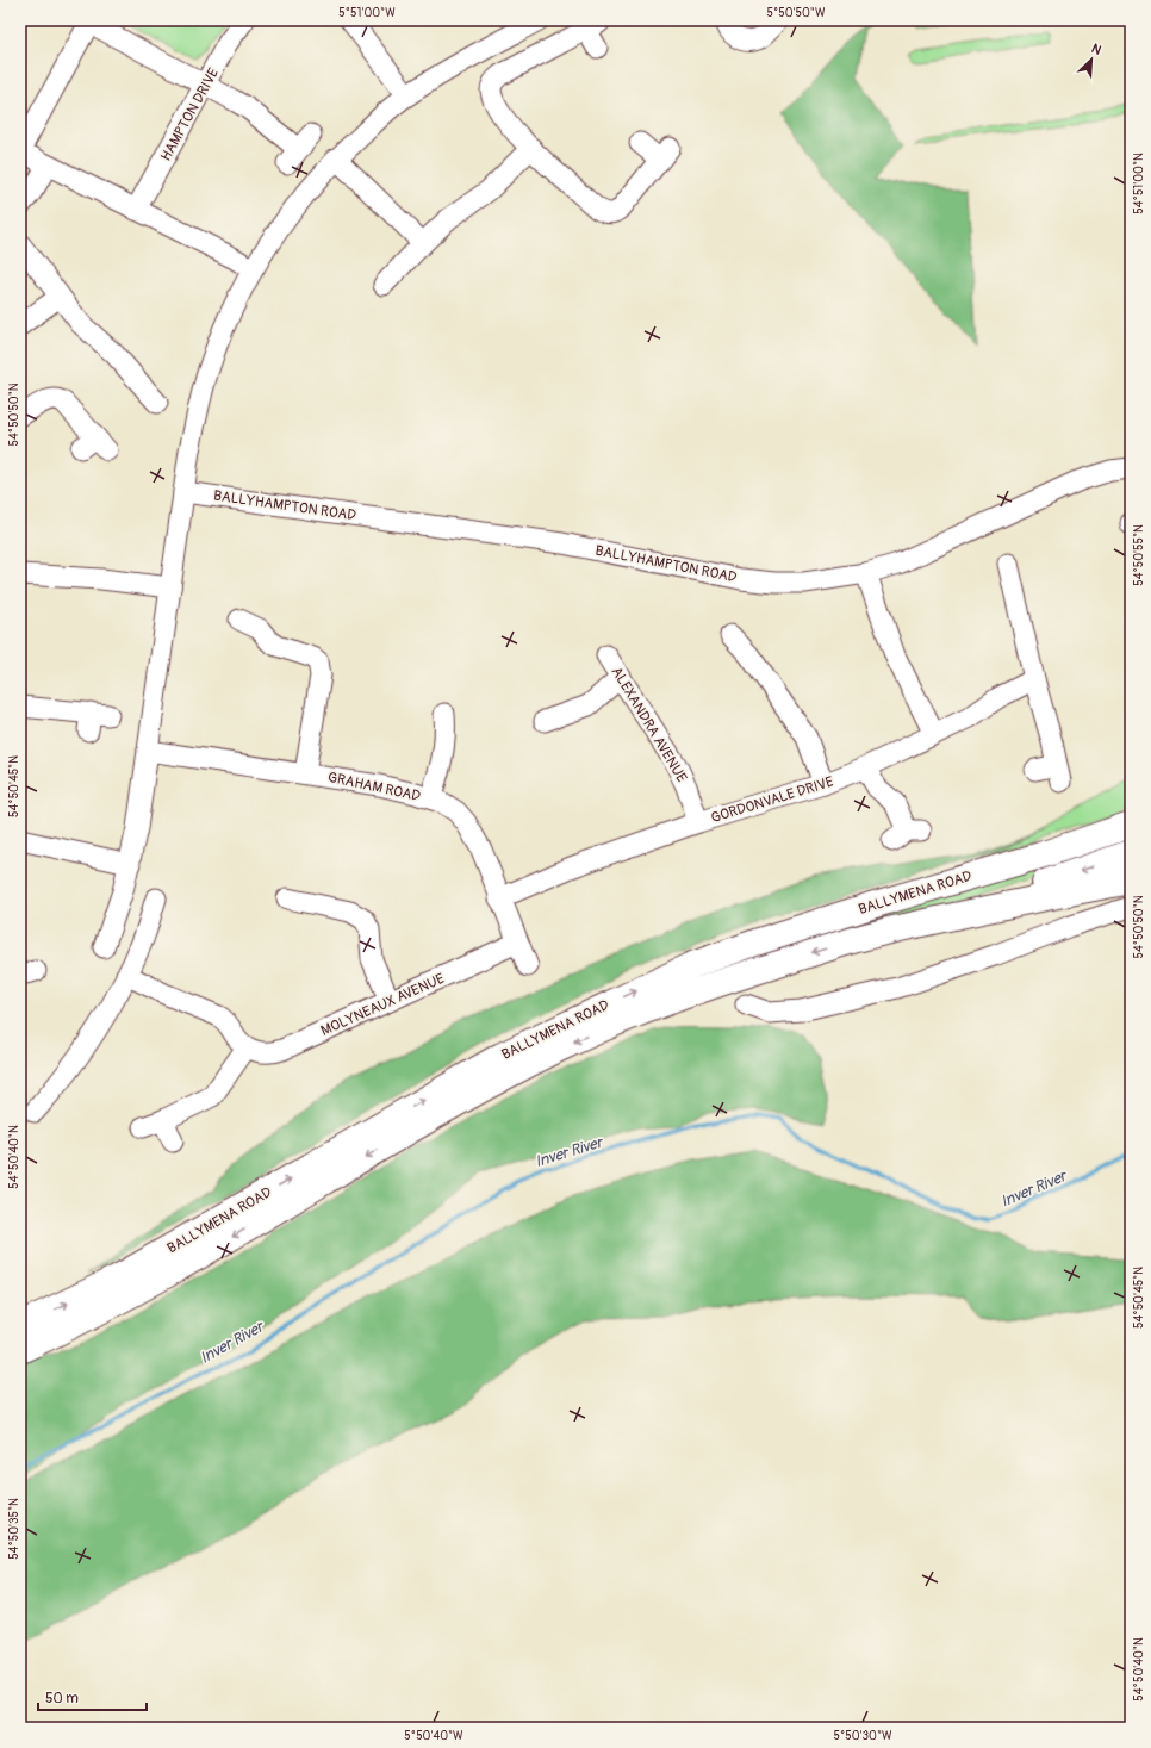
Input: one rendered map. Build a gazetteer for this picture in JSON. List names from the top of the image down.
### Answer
{
  "streets": {
    "highway": ["BALLYMENA ROAD"],
    "street": [
      "HAMPTON DRIVE",
      "BALLYHAMPTON ROAD",
      "ALEXANDRA AVENUE",
      "GRAHAM ROAD",
      "GORDONVALE DRIVE",
      "MOLYNEAUX AVENUE"
    ]
  },
  "crossings": [
    ["ALEXANDRA AVENUE", "GORDONVALE DRIVE"],
    ["GRAHAM ROAD", "GORDONVALE DRIVE"],
    ["GRAHAM ROAD", "MOLYNEAUX AVENUE"]
  ],
  "water": ["Inver River"],
  "scale_bar": "50 m",
  "north": "top right",
  "coordinates": [
    "5°51'00\"W",
    "5°50'50\"W",
    "54°51'00\"N",
    "54°50'50\"N",
    "54°50'55\"N",
    "54°50'45\"N",
    "54°50'40\"N",
    "54°50'35\"N",
    "5°50'40\"W",
    "5°50'30\"W"
  ]
}
